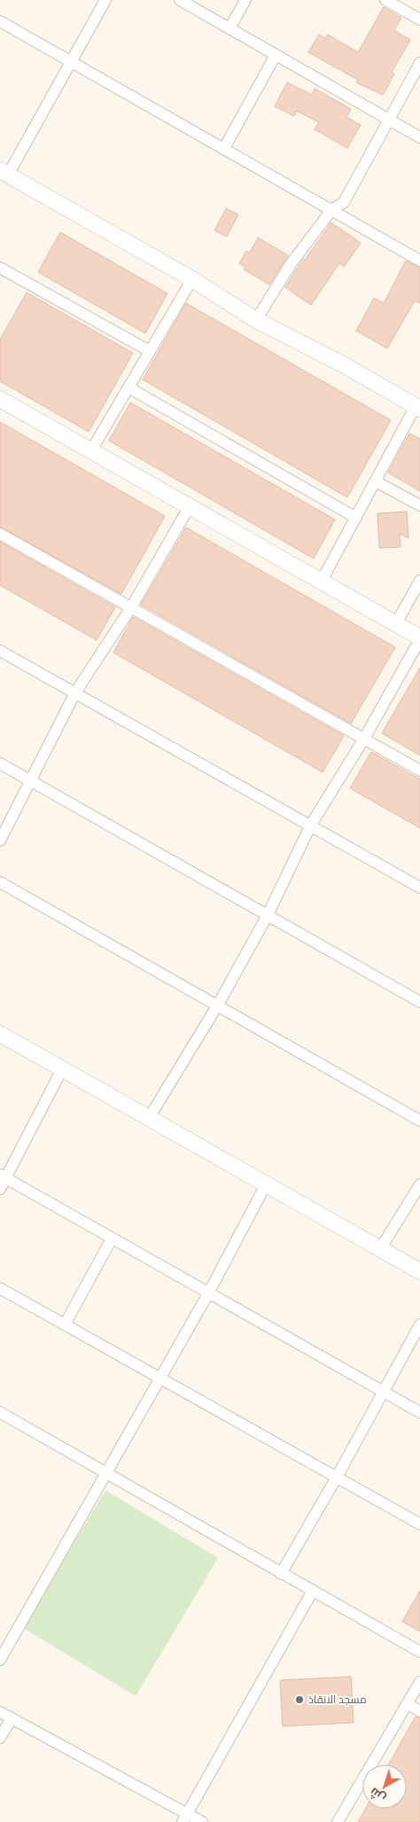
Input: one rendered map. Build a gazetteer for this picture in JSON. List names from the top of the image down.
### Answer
{
  "places": ["مسجد الانقاذ"],
  "north": "bottom left"
}
